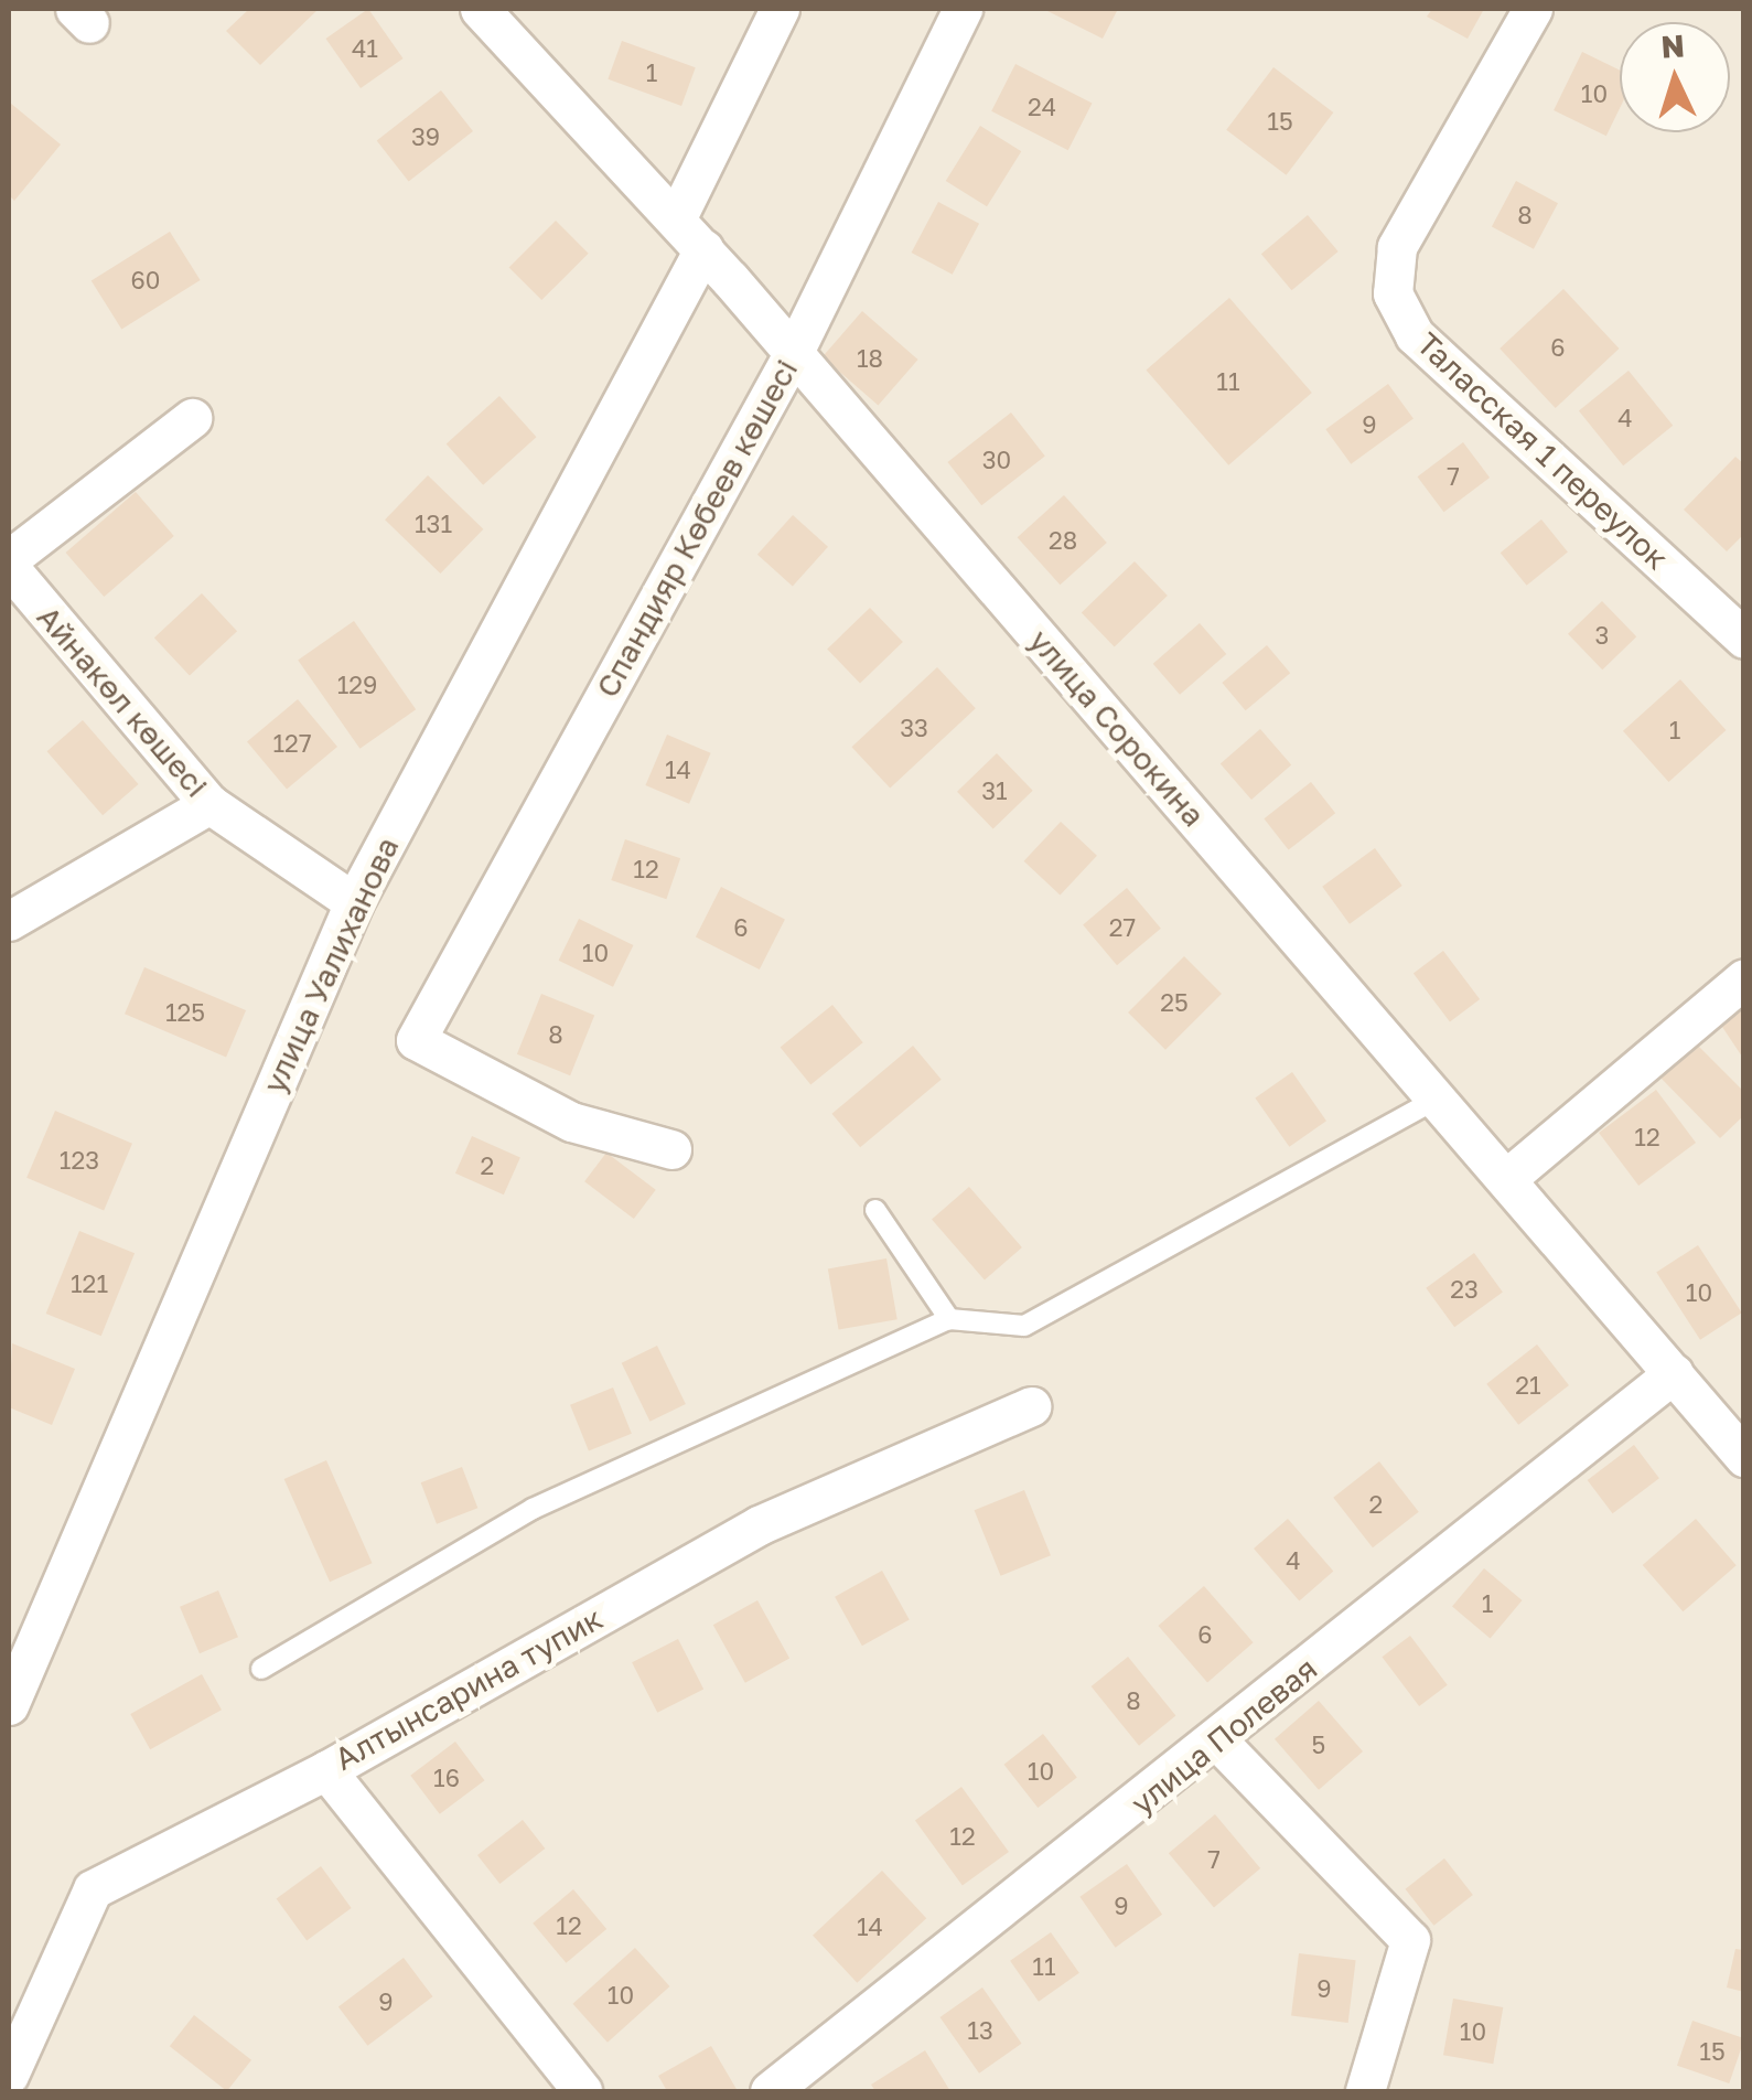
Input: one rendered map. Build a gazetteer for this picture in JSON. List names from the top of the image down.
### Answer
{
  "streets": {
    "street": [
      "Таласская 1 переулок",
      "Спандияр Көбеев көшесі",
      "Айнакөл көшесі",
      "улица Сорокина",
      "улица Уалиханова",
      "Алтынсарина тупик",
      "улица Полевая"
    ]
  },
  "crossings": [
    ["Спандияр Көбеев көшесі", "улица Сорокина"],
    ["Айнакөл көшесі", "улица Уалиханова"],
    ["улица Сорокина", "улица Уалиханова"],
    ["улица Сорокина", "улица Полевая"]
  ],
  "house_numbers": [
    "41",
    "1",
    "10",
    "24",
    "15",
    "39",
    "8",
    "60",
    "6",
    "18",
    "11",
    "4",
    "9",
    "30",
    "7",
    "131",
    "28",
    "3",
    "129",
    "33",
    "1",
    "127",
    "14",
    "31",
    "12",
    "6",
    "27",
    "10",
    "25",
    "125",
    "8",
    "12",
    "123",
    "2",
    "121",
    "23",
    "10",
    "21",
    "2",
    "4",
    "1",
    "6",
    "8",
    "5",
    "10",
    "16",
    "12",
    "7",
    "9",
    "12",
    "14",
    "11",
    "9",
    "10",
    "9",
    "13",
    "10",
    "15"
  ],
  "north": "top"
}
